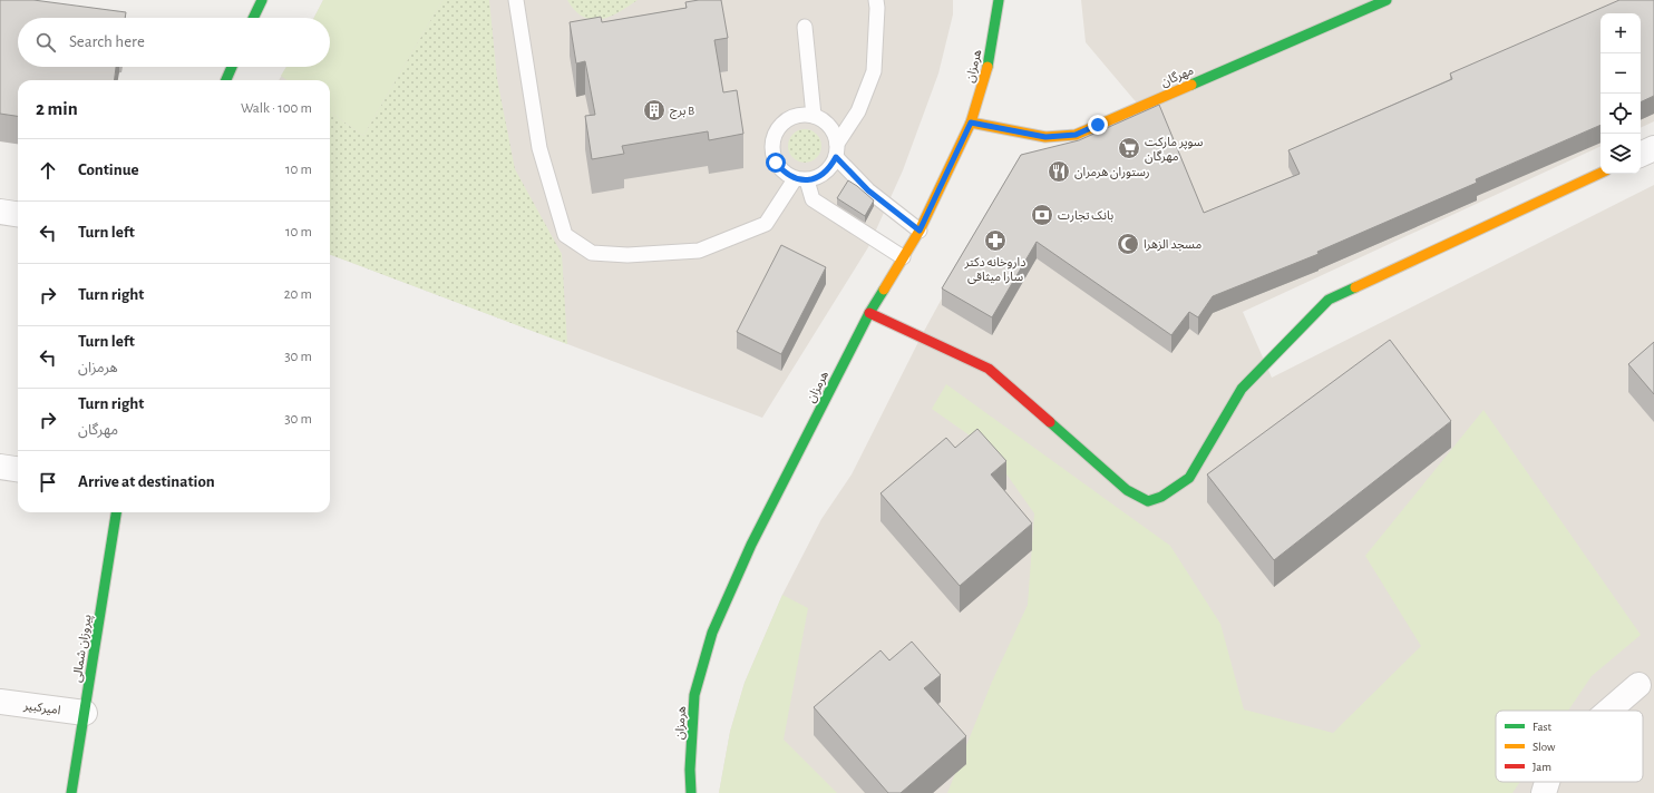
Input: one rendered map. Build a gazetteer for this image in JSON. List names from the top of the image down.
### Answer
{
  "streets": {
    "street": [
      "هرمزان",
      "مهرگان",
      "پیروزان شمالی",
      "امیرکبیر"
    ]
  },
  "crossings": [
    ["هرمزان", "مهرگان"],
    ["پیروزان شمالی", "امیرکبیر"]
  ],
  "places": {
    "building": ["برج B"],
    "supermarket": ["سوپر مارکت مهرگان"],
    "restaurant": ["رستوران هرمران"],
    "bank": ["بانک تجارت"],
    "pharmacy": ["داروخانه دکتر سارا میثاقی"],
    "mosque": ["مسجد الزهرا"]
  },
  "legend": ["Fast", "Slow", "Jam"],
  "page": {
    "map_buttons": ["+", "−"],
    "search": "Search here",
    "heading": ["2 min", "Walk · 100 m"],
    "list": [
      ["Continue", "10 m"],
      ["Turn left", "10 m"],
      ["Turn right", "20 m"],
      ["Turn left", "هرمزان", "30 m"],
      ["Turn right", "مهرگان", "30 m"],
      "Arrive at destination"
    ]
  }
}
